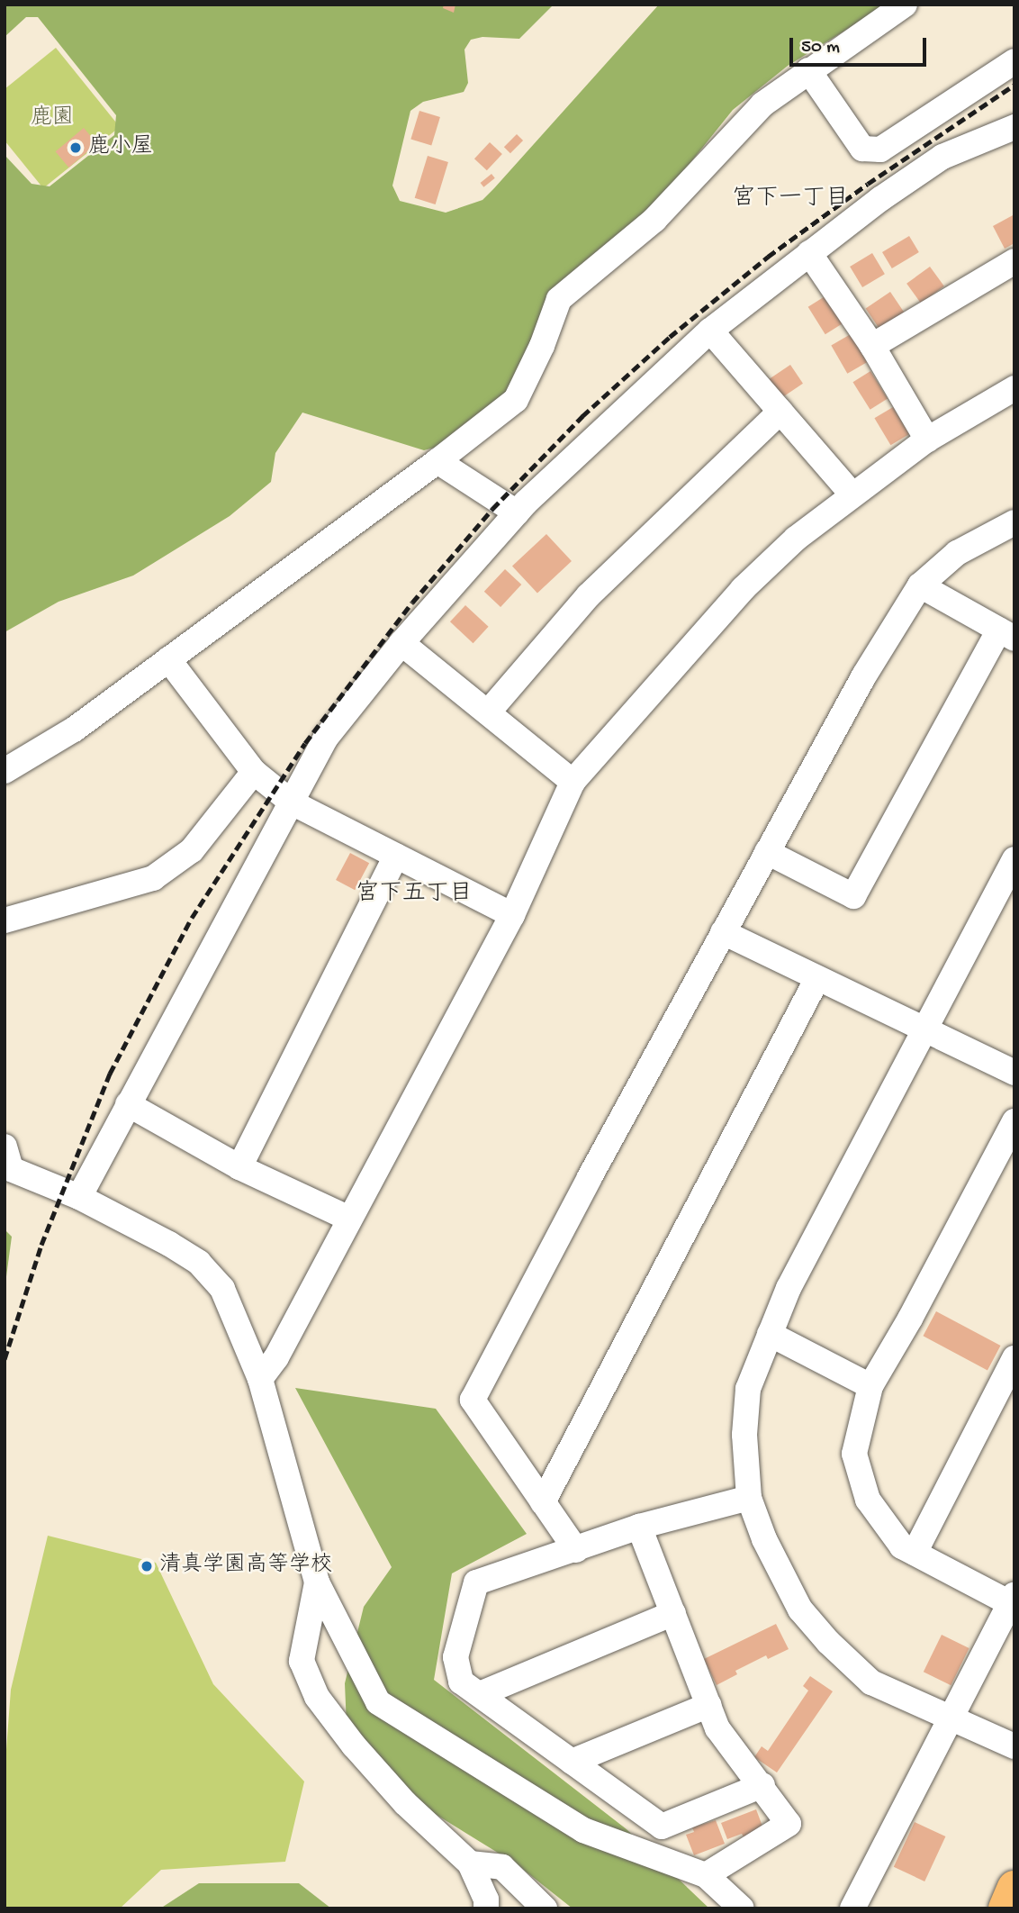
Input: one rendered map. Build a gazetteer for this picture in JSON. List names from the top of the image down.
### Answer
{
  "districts": ["宮下一丁目", "宮下五丁目"],
  "parks": ["鹿園"],
  "places": ["鹿小屋", "清真学園高等学校"],
  "scale_bar": "50 m"
}
